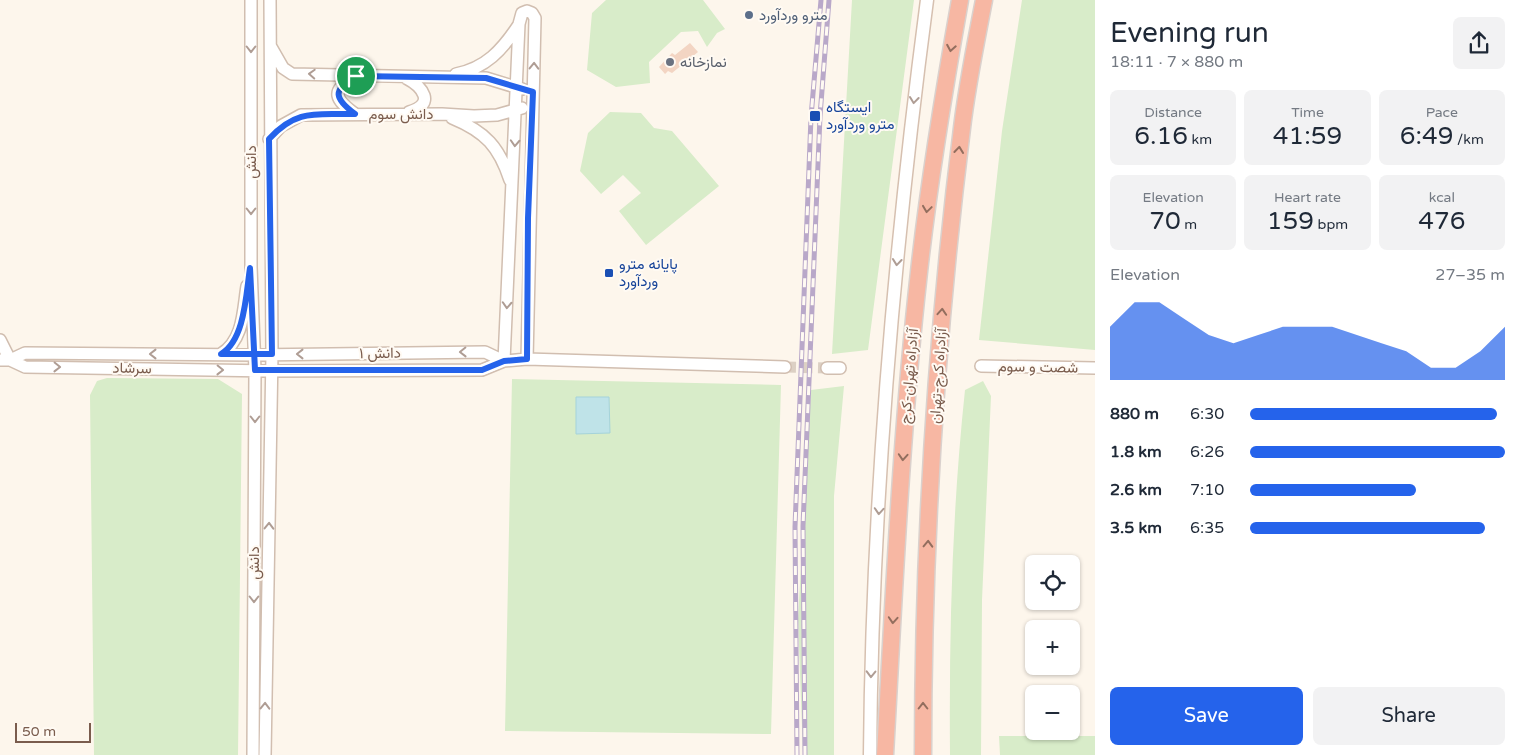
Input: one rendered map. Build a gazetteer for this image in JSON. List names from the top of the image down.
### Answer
{
  "streets": {
    "highway": ["آزادراه تهران-کرج", "آزادراه کرج-تهران"],
    "street": [
      "دانش سوم",
      "دانش",
      "دانش ۱",
      "شصت و سوم",
      "سرشاد"
    ]
  },
  "crossings": [
    ["دانش سوم", "دانش"],
    ["دانش", "دانش ۱"],
    ["دانش", "سرشاد"],
    ["دانش ۱", "سرشاد"]
  ],
  "one_way": ["آزادراه تهران-کرج", "آزادراه کرج-تهران"],
  "places": {
    "other": ["مترو وردآورد", "نمازخانه"],
    "transit": ["ایستگاه مترو وردآورد", "پایانه مترو وردآورد"]
  },
  "scale_bar": "50 m",
  "page": {
    "heading": ["Evening run", "18:11 · 7 × 880 m"],
    "stats": [
      ["Distance", "6.16 km"],
      ["Time", "41:59"],
      ["Pace", "6:49 /km"],
      ["Elevation", "70 m"],
      ["Heart rate", "159 bpm"],
      ["kcal", "476"]
    ],
    "chart": ["Elevation", "27–35 m"],
    "list": [
      {
        "name": "880 m",
        "note": "6:30"
      },
      {
        "name": "1.8 km",
        "note": "6:26"
      },
      {
        "name": "2.6 km",
        "note": "7:10"
      },
      {
        "name": "3.5 km",
        "note": "6:35"
      }
    ],
    "map_buttons": ["+", "−"],
    "buttons": ["Save", "Share"],
    "scale": "50 m"
  }
}
